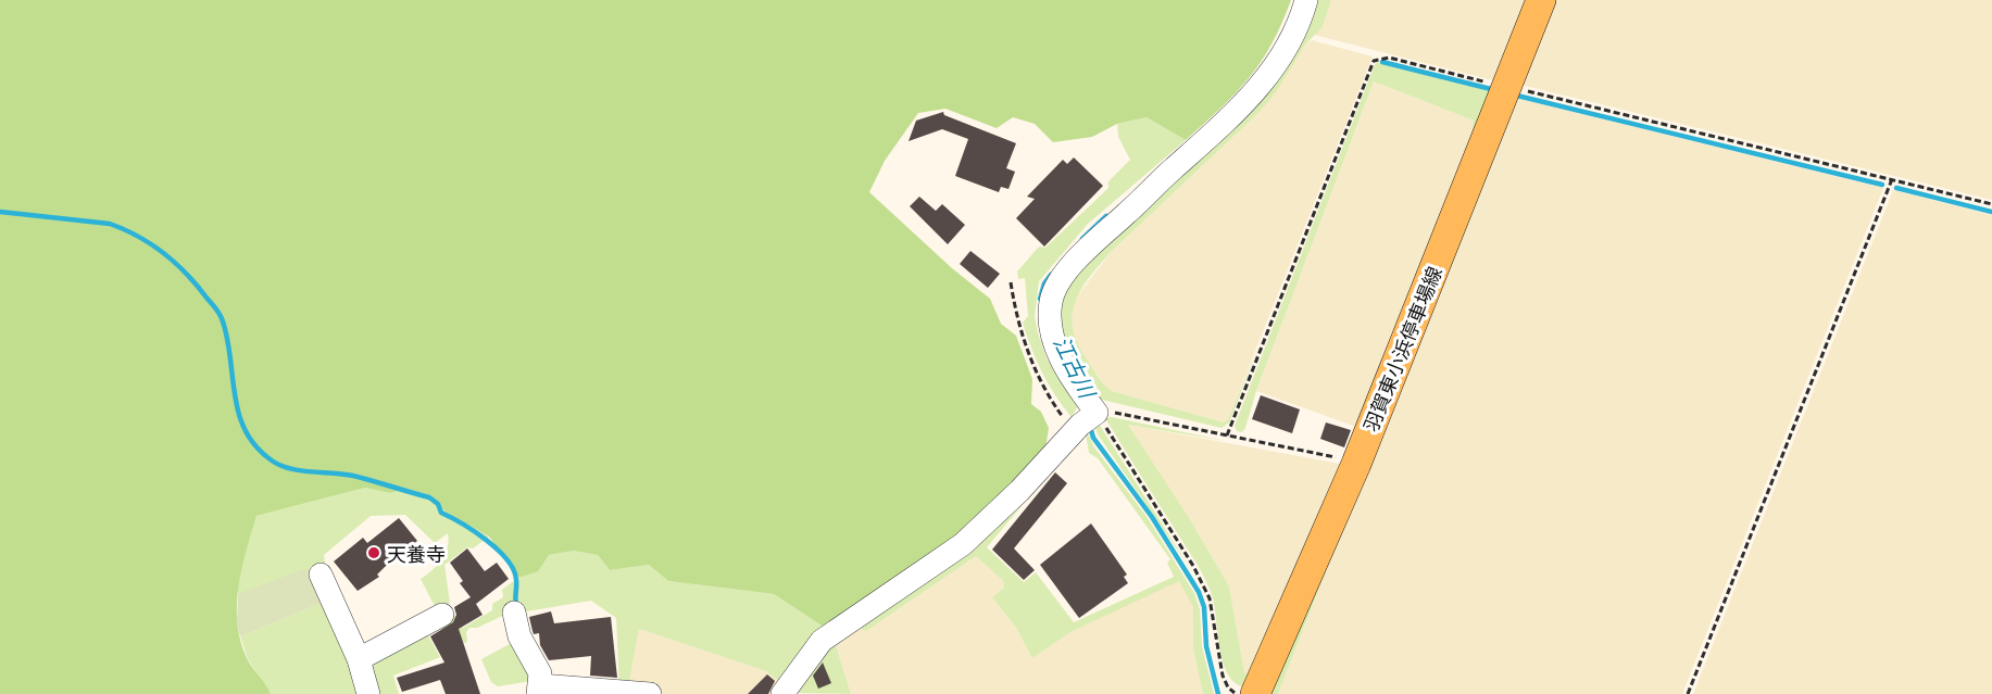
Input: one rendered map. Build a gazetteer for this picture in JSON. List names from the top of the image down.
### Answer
{
  "streets": {
    "main road": ["羽賀東小浜停車場線"]
  },
  "water": ["江古川"],
  "places": ["天養寺"]
}
